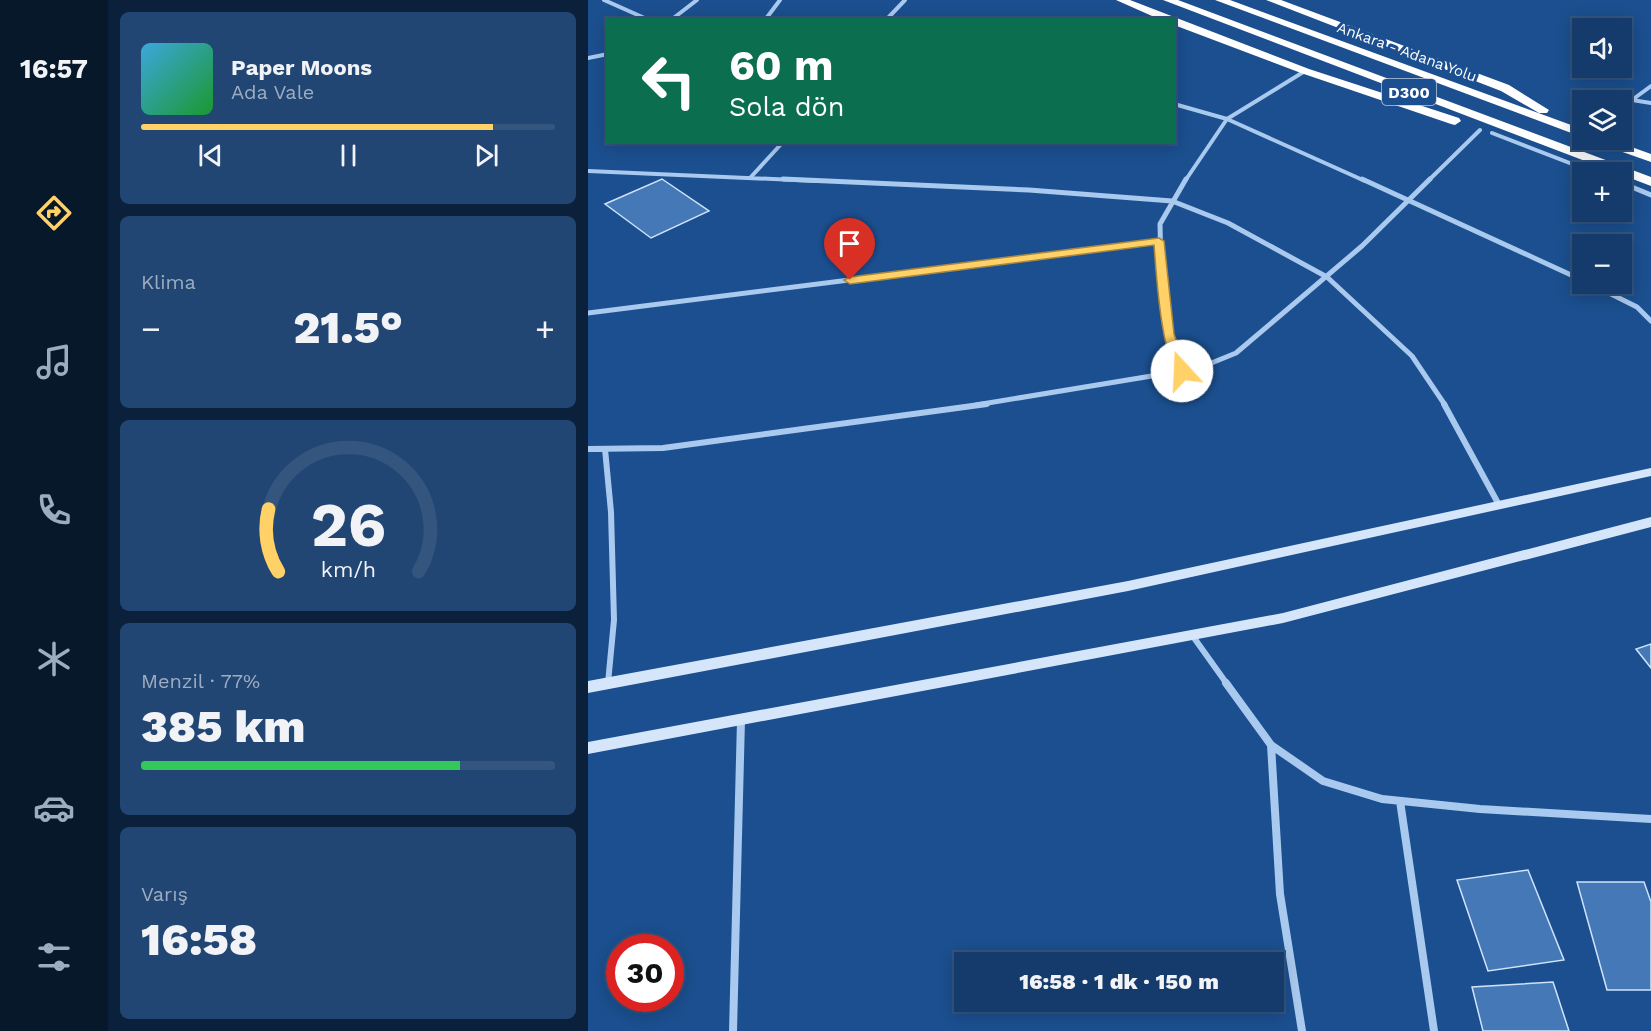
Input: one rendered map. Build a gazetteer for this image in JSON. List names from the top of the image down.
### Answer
{
  "streets": {
    "highway": ["Ankara - Adana Yolu", "D300"]
  },
  "page": {
    "tabs": "16:57",
    "map_buttons": ["+", "−"],
    "turn": ["60 m", "Sola dön"],
    "song": ["Paper Moons", "Ada Vale"],
    "tile": [
      "Klima",
      ["Menzil · 77%", "385 km"],
      ["Varış", "16:58"]
    ],
    "heat": ["−", "21.5°", "+"],
    "limit": "30",
    "trip": "16:58 · 1 dk · 150 m",
    "gauge": ["26", "km/h"]
  }
}
